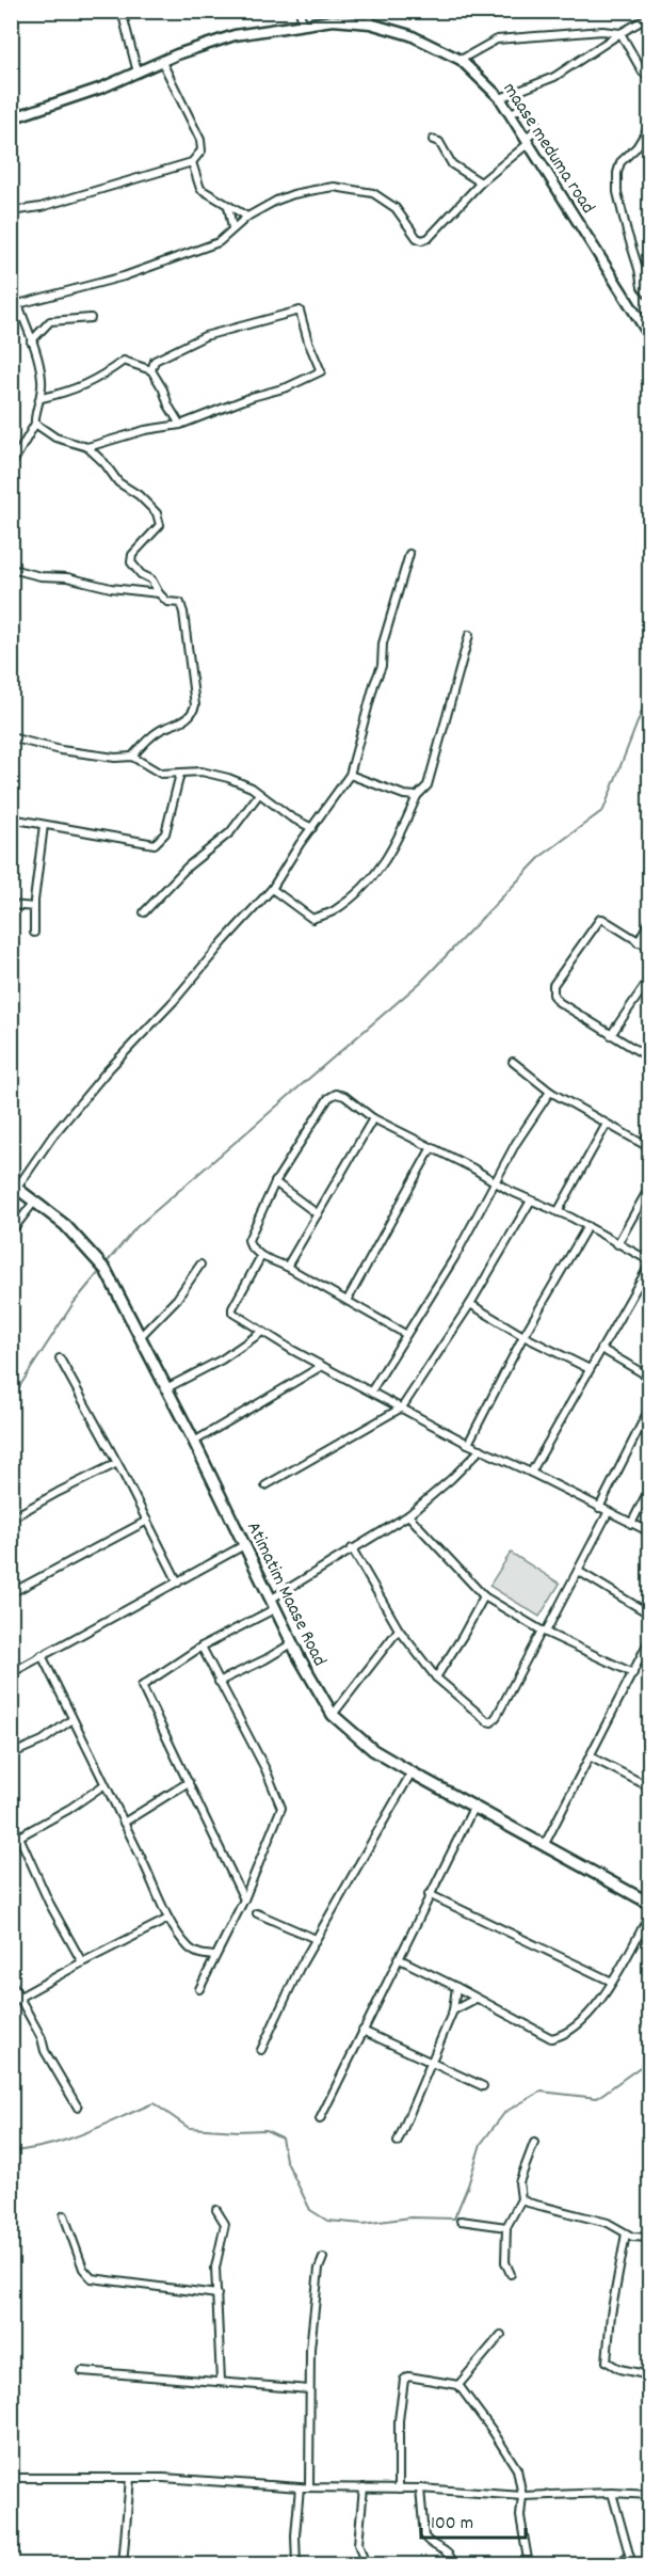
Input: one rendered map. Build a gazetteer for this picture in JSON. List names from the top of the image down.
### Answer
{
  "streets": {
    "main road": ["Atimatim Maase Road"],
    "street": ["maase meduma road"]
  },
  "scale_bar": "100 m"
}
